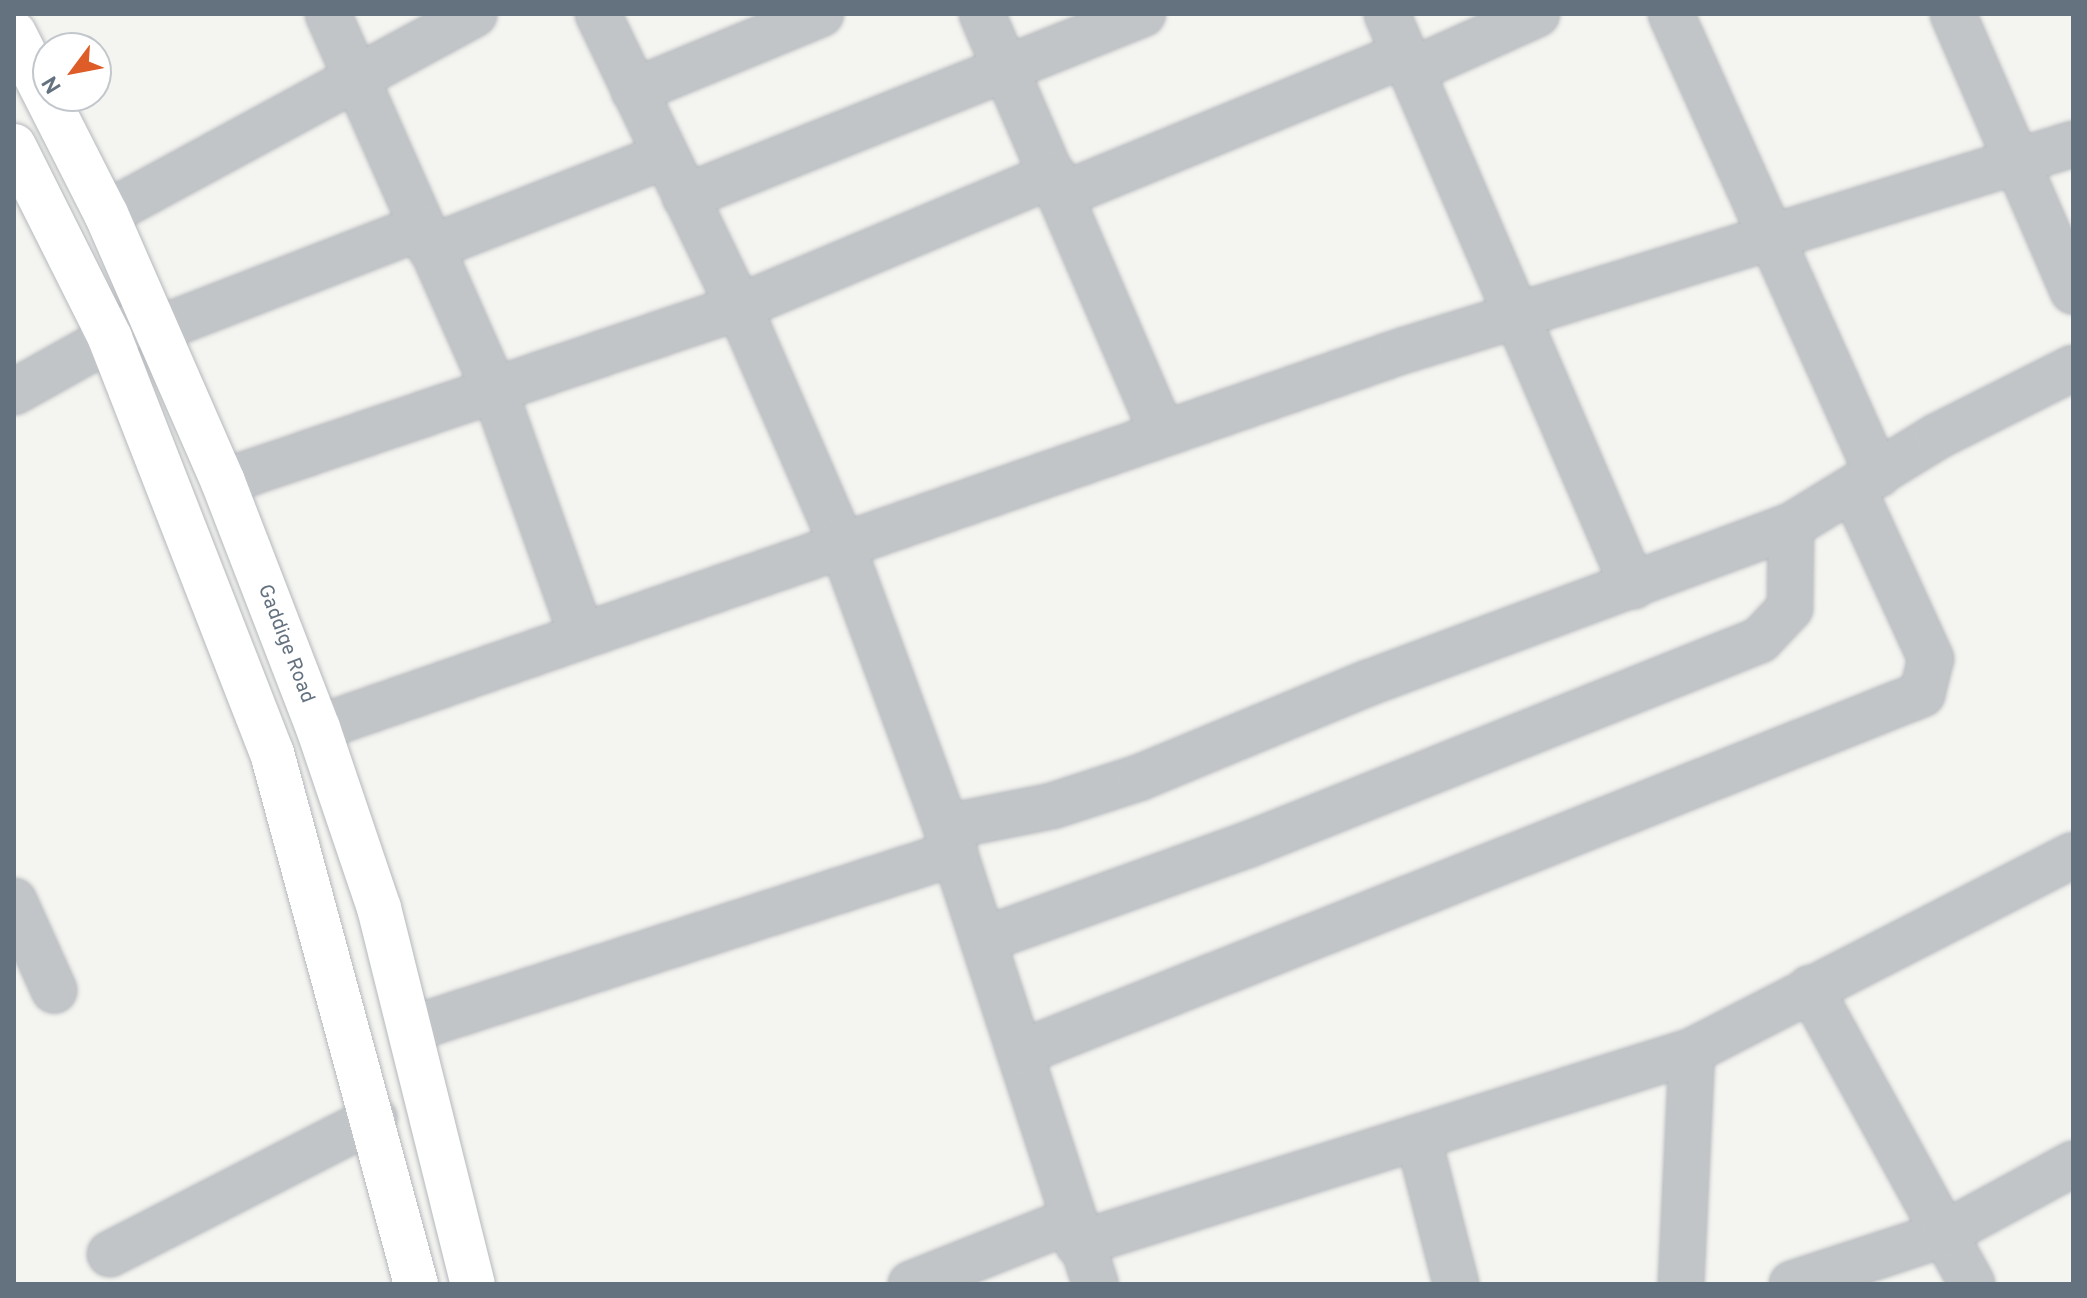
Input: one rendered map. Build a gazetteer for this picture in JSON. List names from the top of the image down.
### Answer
{
  "streets": {
    "main road": ["Gaddige Road"]
  },
  "north": "bottom left"
}
